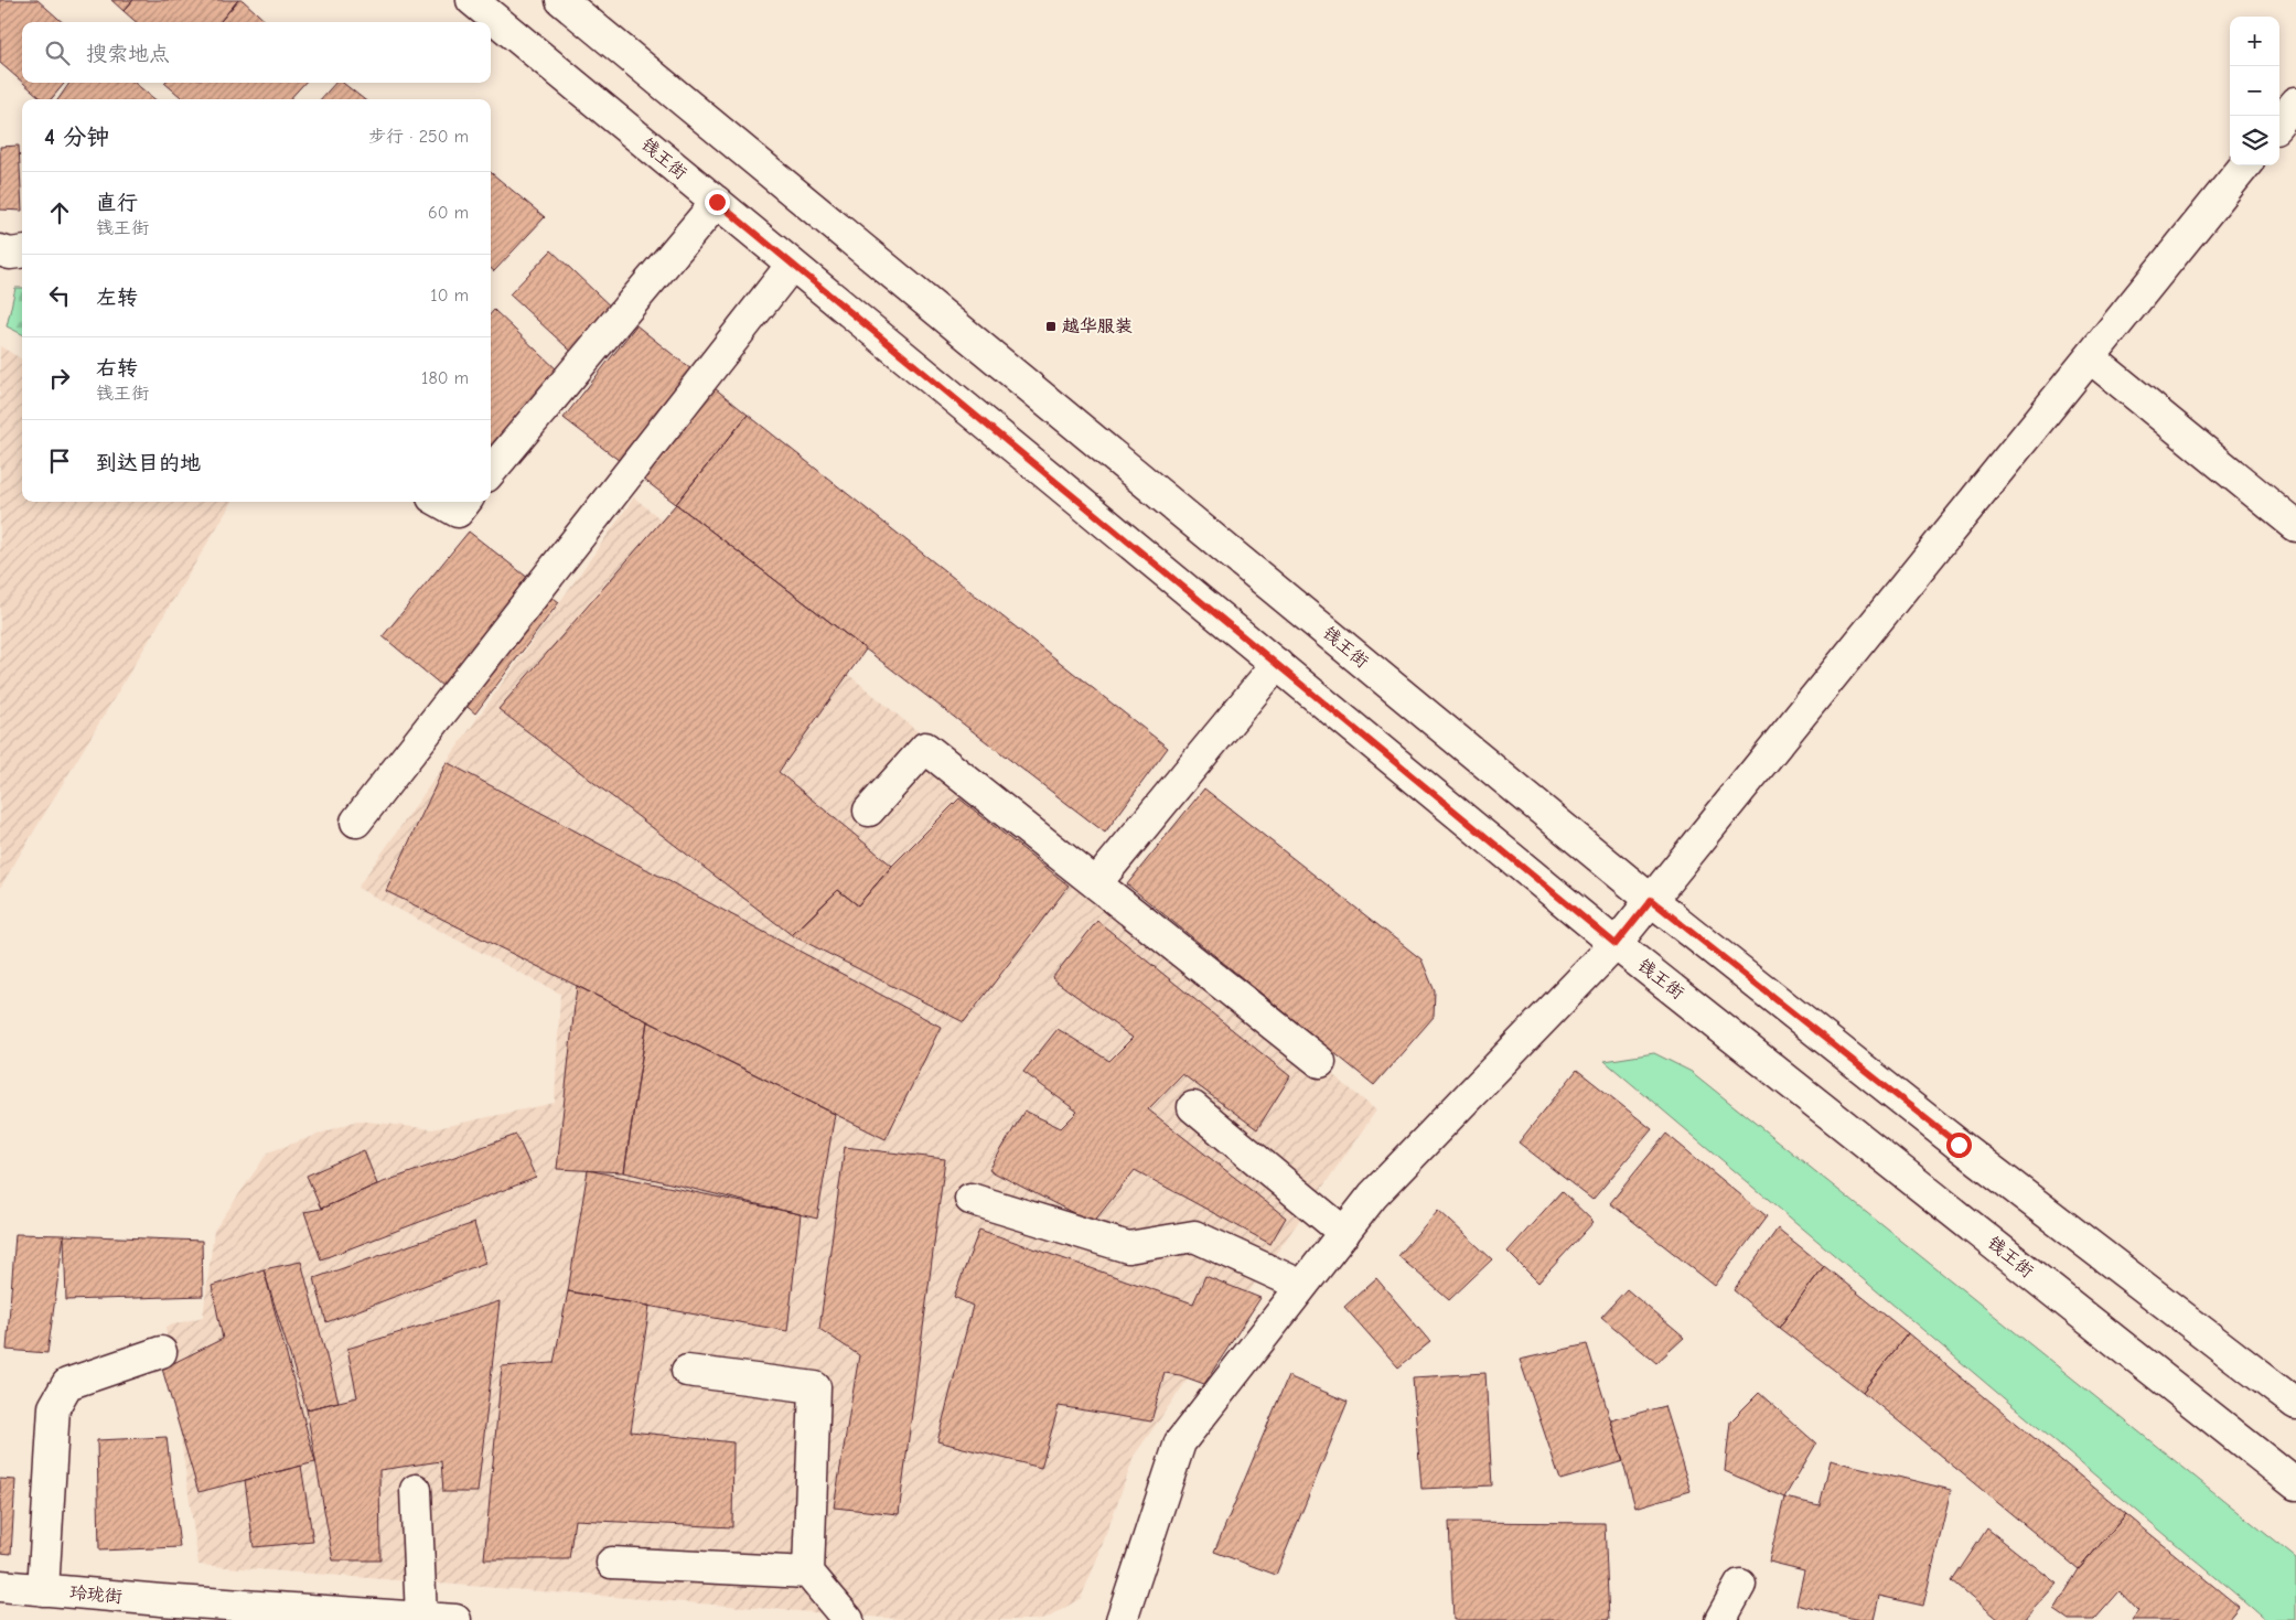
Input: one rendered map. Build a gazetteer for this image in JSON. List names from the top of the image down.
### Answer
{
  "streets": {
    "main road": ["钱王街", "玲珑街"]
  },
  "places": {
    "transit": ["越华服装"]
  },
  "page": {
    "map_buttons": ["+", "−"],
    "search": "搜索地点",
    "heading": ["4 分钟", "步行 · 250 m"],
    "list": [
      ["直行", "钱王街", "60 m"],
      ["左转", "10 m"],
      ["右转", "钱王街", "180 m"],
      "到达目的地"
    ]
  }
}
